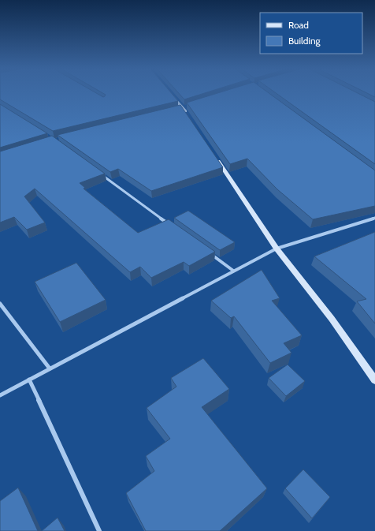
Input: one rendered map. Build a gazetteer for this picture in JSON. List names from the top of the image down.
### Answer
{
  "legend": ["Road", "Building"]
}
